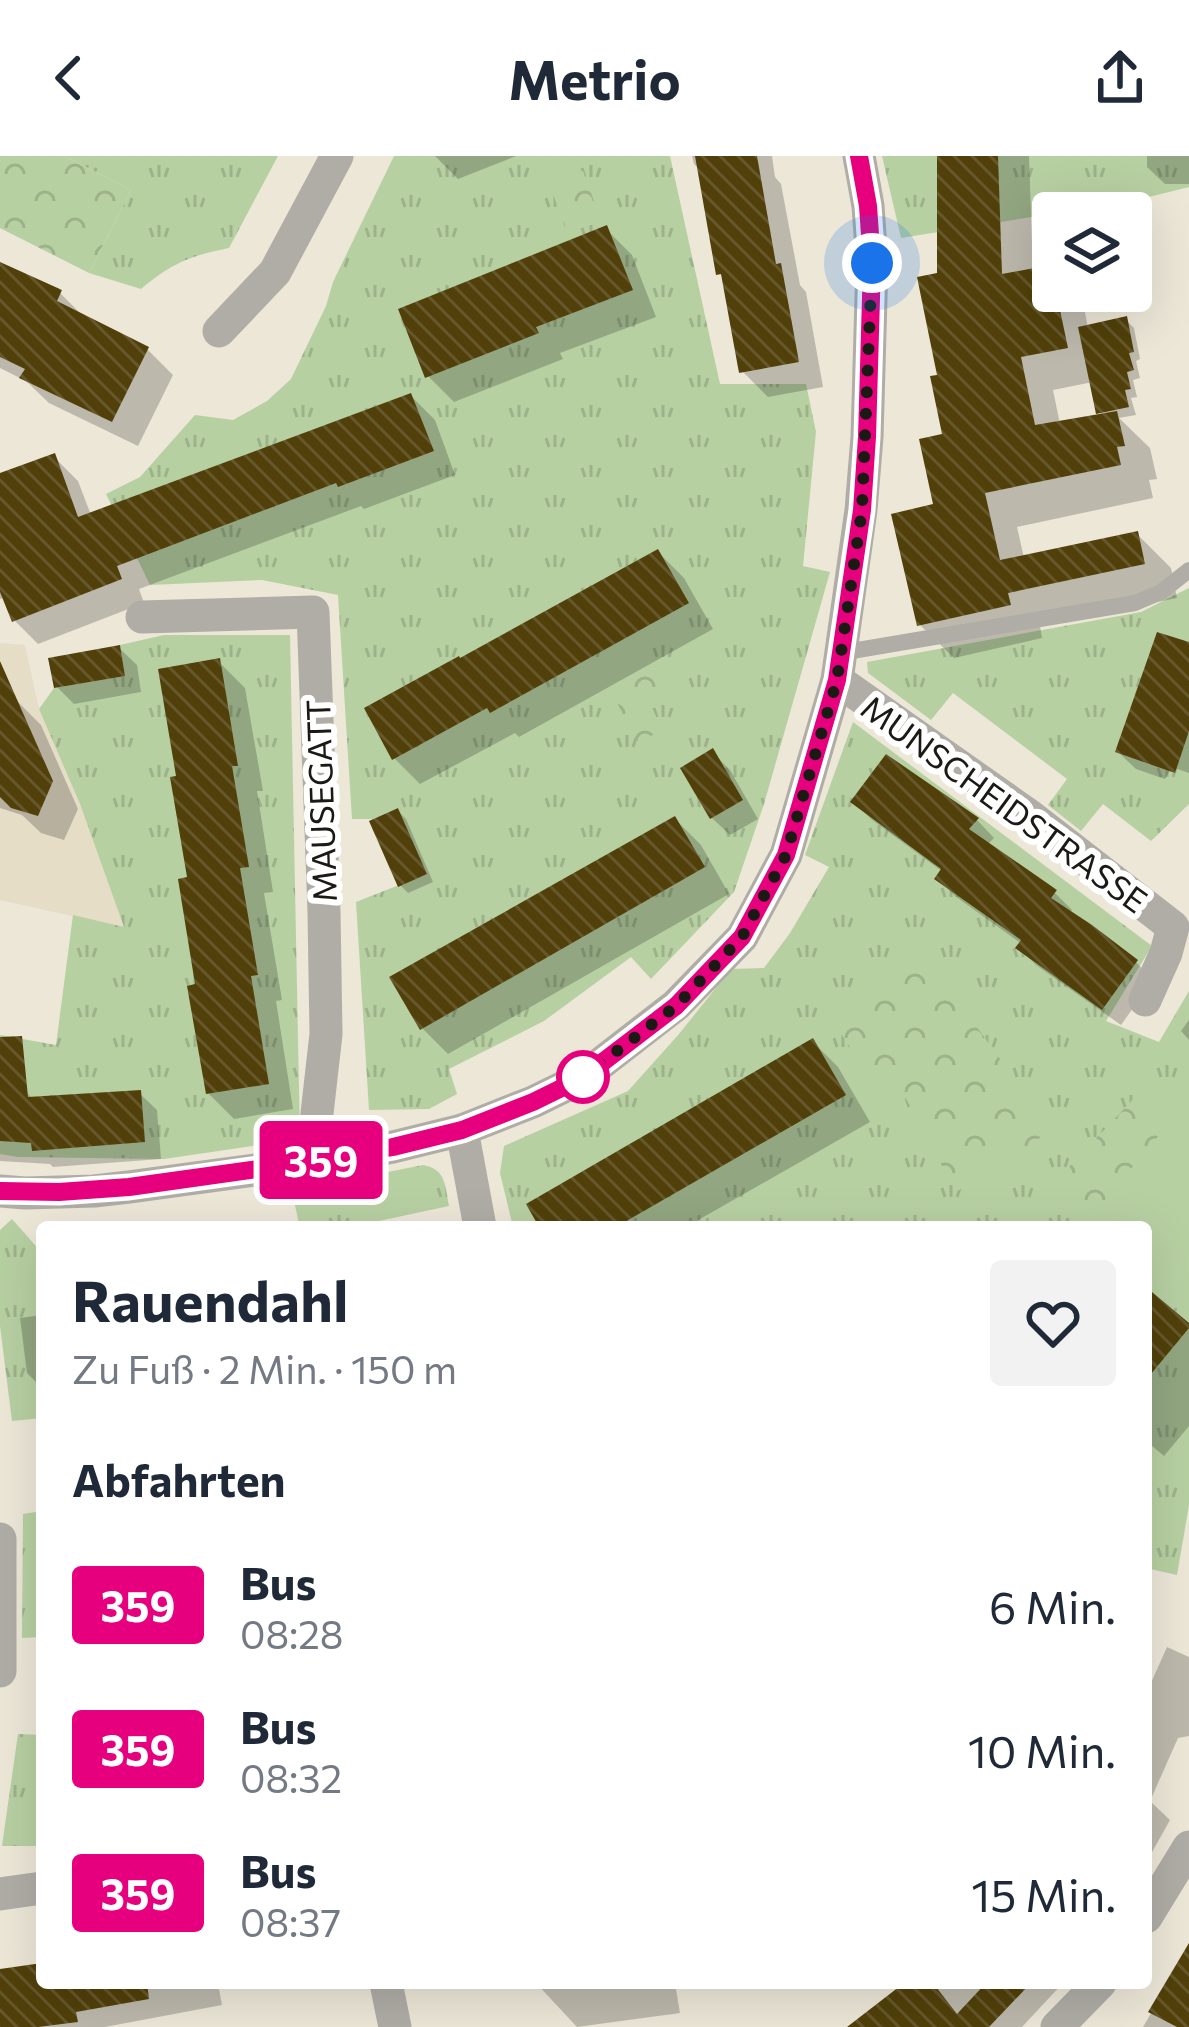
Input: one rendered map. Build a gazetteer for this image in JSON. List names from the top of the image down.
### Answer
{
  "streets": {
    "street": ["MAUSEGATT", "MUNSCHEIDSTRASSE"]
  },
  "crossings": [
    ["MAUSEGATT", "MUNSCHEIDSTRASSE"]
  ],
  "lines": ["bus line 359"],
  "page": {
    "header": "Metrio",
    "on_map": "359",
    "heading": [
      ["Rauendahl", "Zu Fuß · 2 Min. · 150 m"],
      "Abfahrten"
    ],
    "list": [
      {
        "mark": "359",
        "name": "Bus",
        "note": "08:28",
        "value": "6 Min."
      },
      {
        "mark": "359",
        "name": "Bus",
        "note": "08:32",
        "value": "10 Min."
      },
      {
        "mark": "359",
        "name": "Bus",
        "note": "08:37",
        "value": "15 Min."
      }
    ]
  }
}
